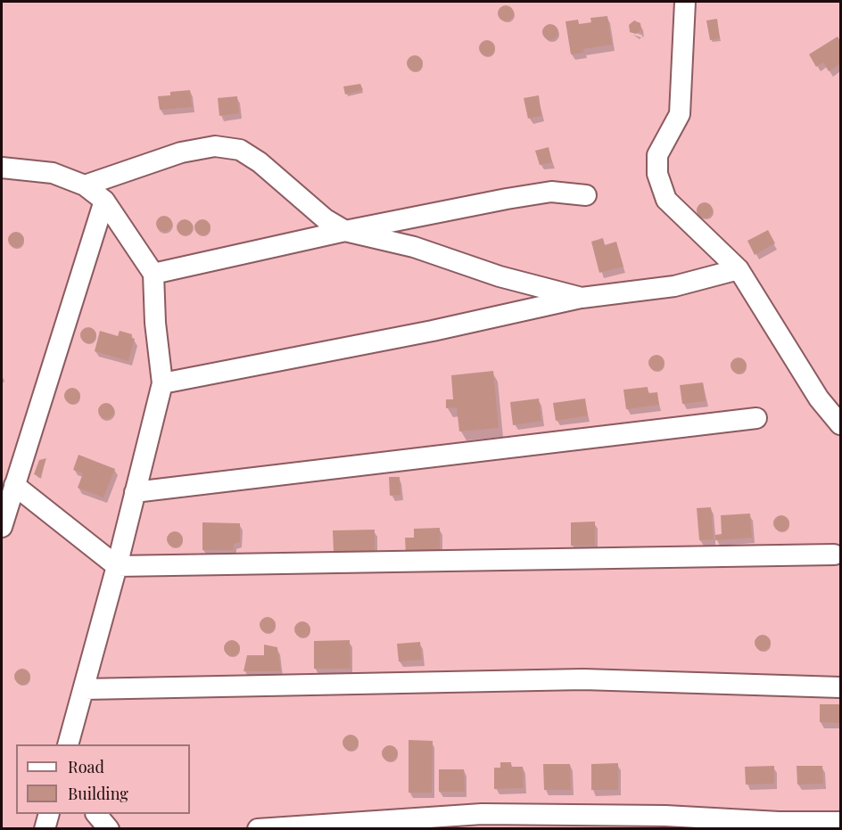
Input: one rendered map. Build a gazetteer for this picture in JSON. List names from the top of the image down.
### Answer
{
  "legend": ["Road", "Building"]
}
